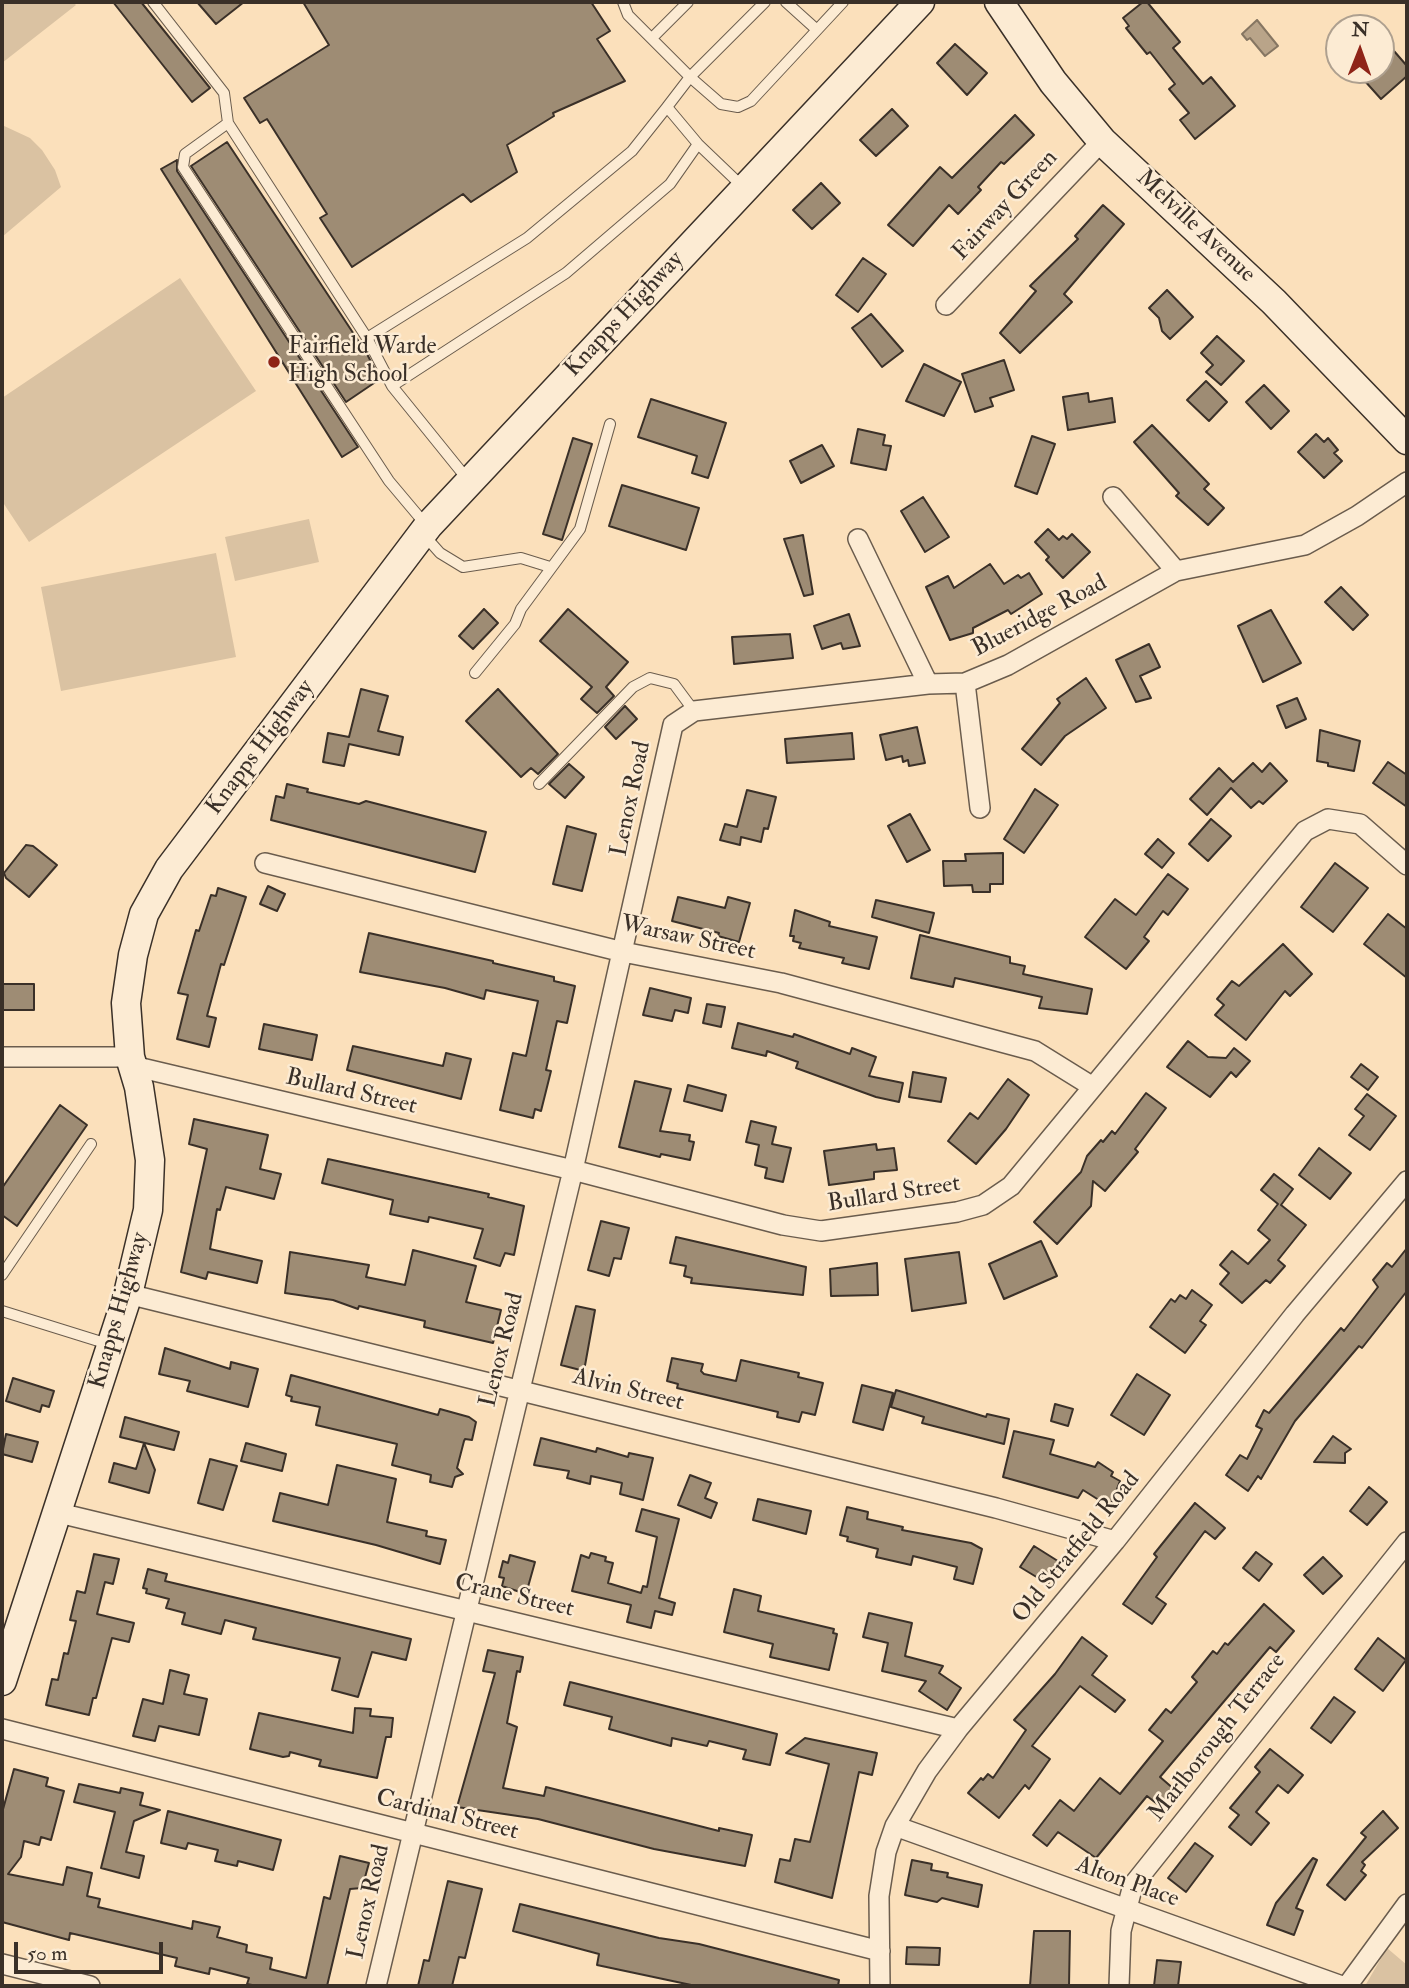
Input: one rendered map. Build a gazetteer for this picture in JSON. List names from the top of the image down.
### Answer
{
  "streets": {
    "street": [
      "Fairway Green",
      "Melville Avenue",
      "Knapps Highway",
      "Blueridge Road",
      "Lenox Road",
      "Warsaw Street",
      "Bullard Street",
      "Alvin Street",
      "Old Stratfield Road",
      "Crane Street",
      "Marlborough Terrace",
      "Cardinal Street",
      "Alton Place"
    ]
  },
  "crossings": [
    ["Fairway Green", "Melville Avenue"],
    ["Knapps Highway", "Bullard Street"],
    ["Knapps Highway", "Alvin Street"],
    ["Knapps Highway", "Crane Street"],
    ["Blueridge Road", "Lenox Road"],
    ["Lenox Road", "Warsaw Street"],
    ["Lenox Road", "Bullard Street"],
    ["Lenox Road", "Alvin Street"],
    ["Lenox Road", "Crane Street"],
    ["Lenox Road", "Cardinal Street"],
    ["Warsaw Street", "Bullard Street"],
    ["Alvin Street", "Old Stratfield Road"],
    ["Old Stratfield Road", "Crane Street"],
    ["Old Stratfield Road", "Cardinal Street"],
    ["Old Stratfield Road", "Alton Place"],
    ["Marlborough Terrace", "Alton Place"]
  ],
  "places": ["Fairfield Warde High School"],
  "scale_bar": "50 m",
  "north": "top"
}
